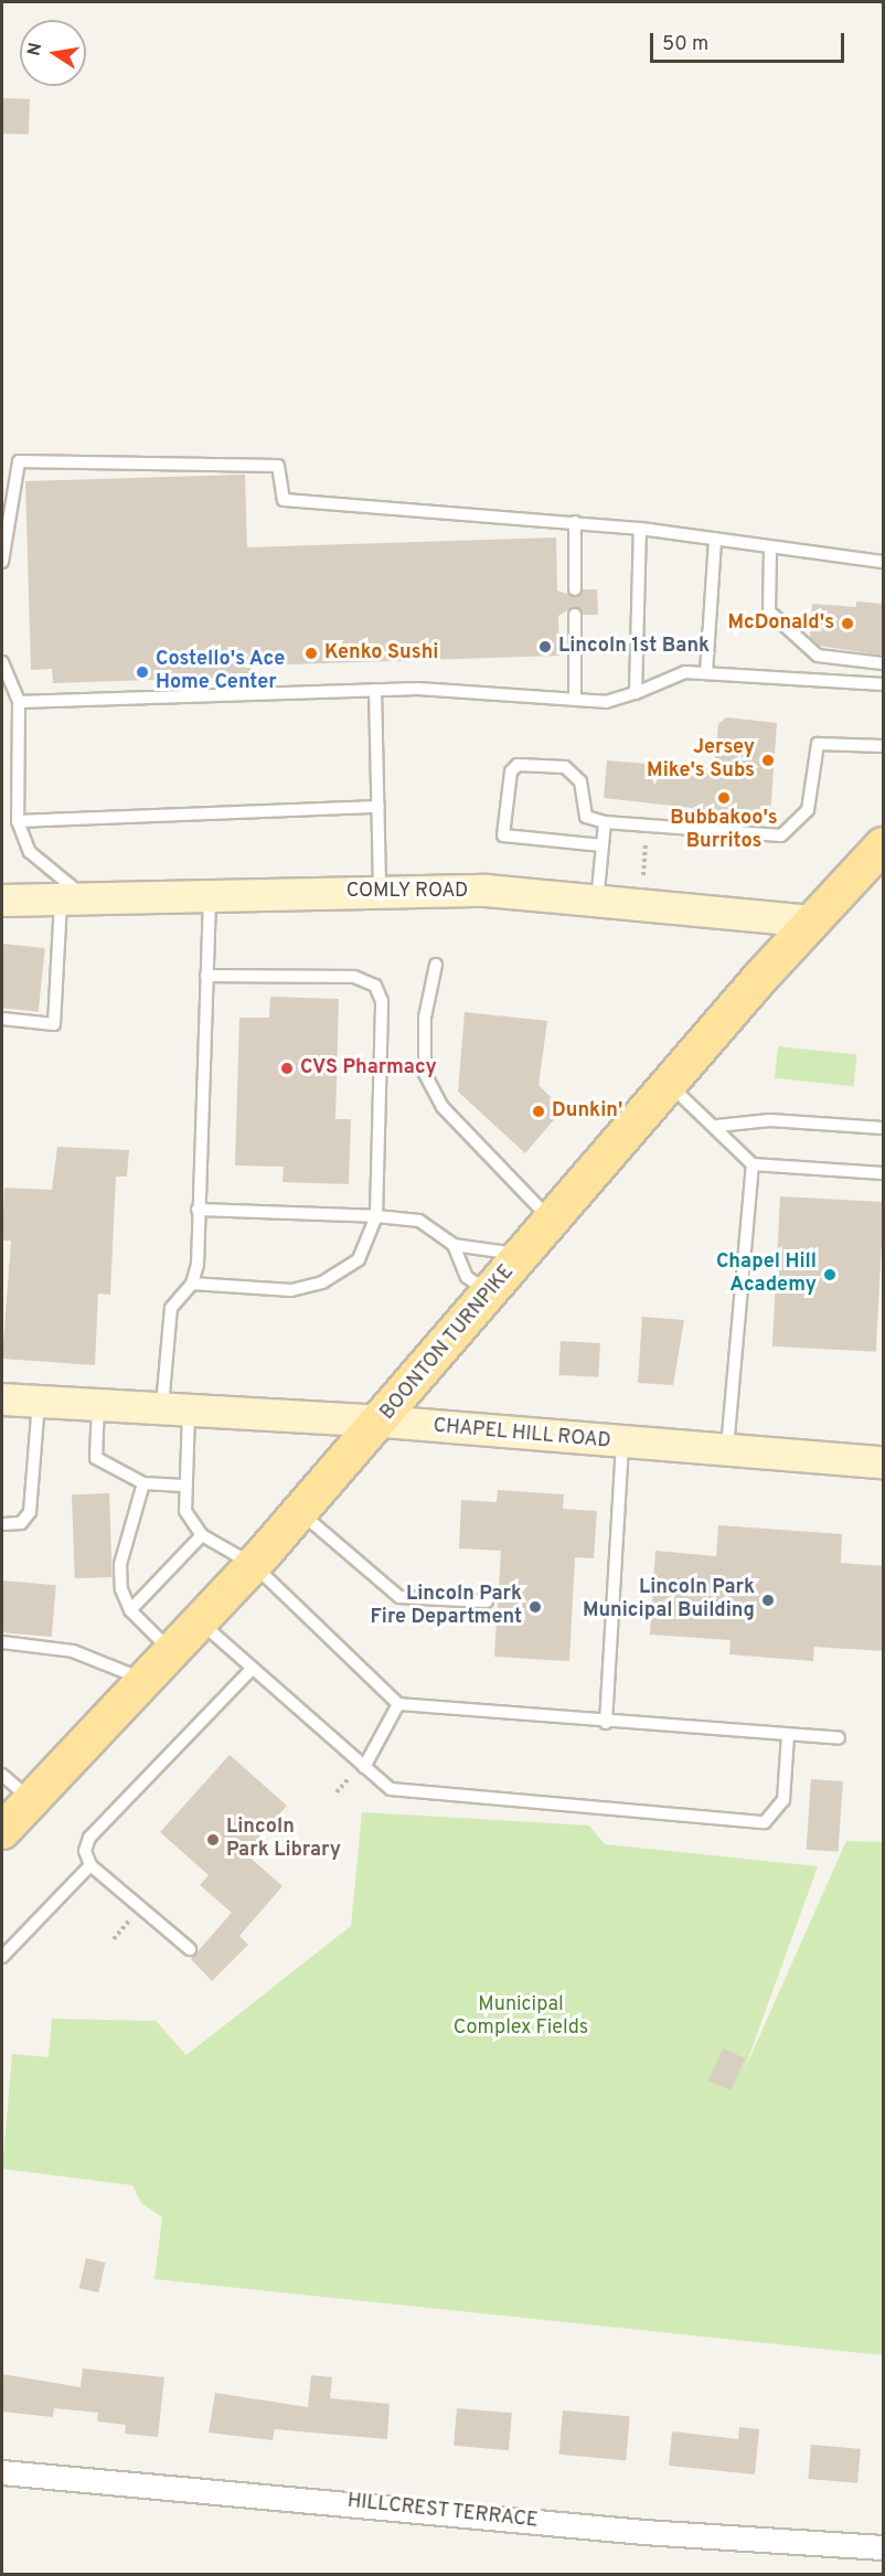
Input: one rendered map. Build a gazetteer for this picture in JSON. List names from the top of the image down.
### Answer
{
  "streets": {
    "main road": ["COMLY ROAD", "BOONTON TURNPIKE", "CHAPEL HILL ROAD"],
    "street": ["HILLCREST TERRACE"]
  },
  "crossings": [
    ["COMLY ROAD", "BOONTON TURNPIKE"],
    ["BOONTON TURNPIKE", "CHAPEL HILL ROAD"]
  ],
  "parks": ["Municipal Complex Fields"],
  "places": [
    "McDonald's",
    "Lincoln 1st Bank",
    "Kenko Sushi",
    "Costello's Ace Home Center",
    "Jersey Mike's Subs",
    "Bubbakoo's Burritos",
    "CVS Pharmacy",
    "Dunkin'",
    "Chapel Hill Academy",
    "Lincoln Park Municipal Building",
    "Lincoln Park Fire Department",
    "Lincoln Park Library"
  ],
  "scale_bar": "50 m",
  "north": "left"
}
